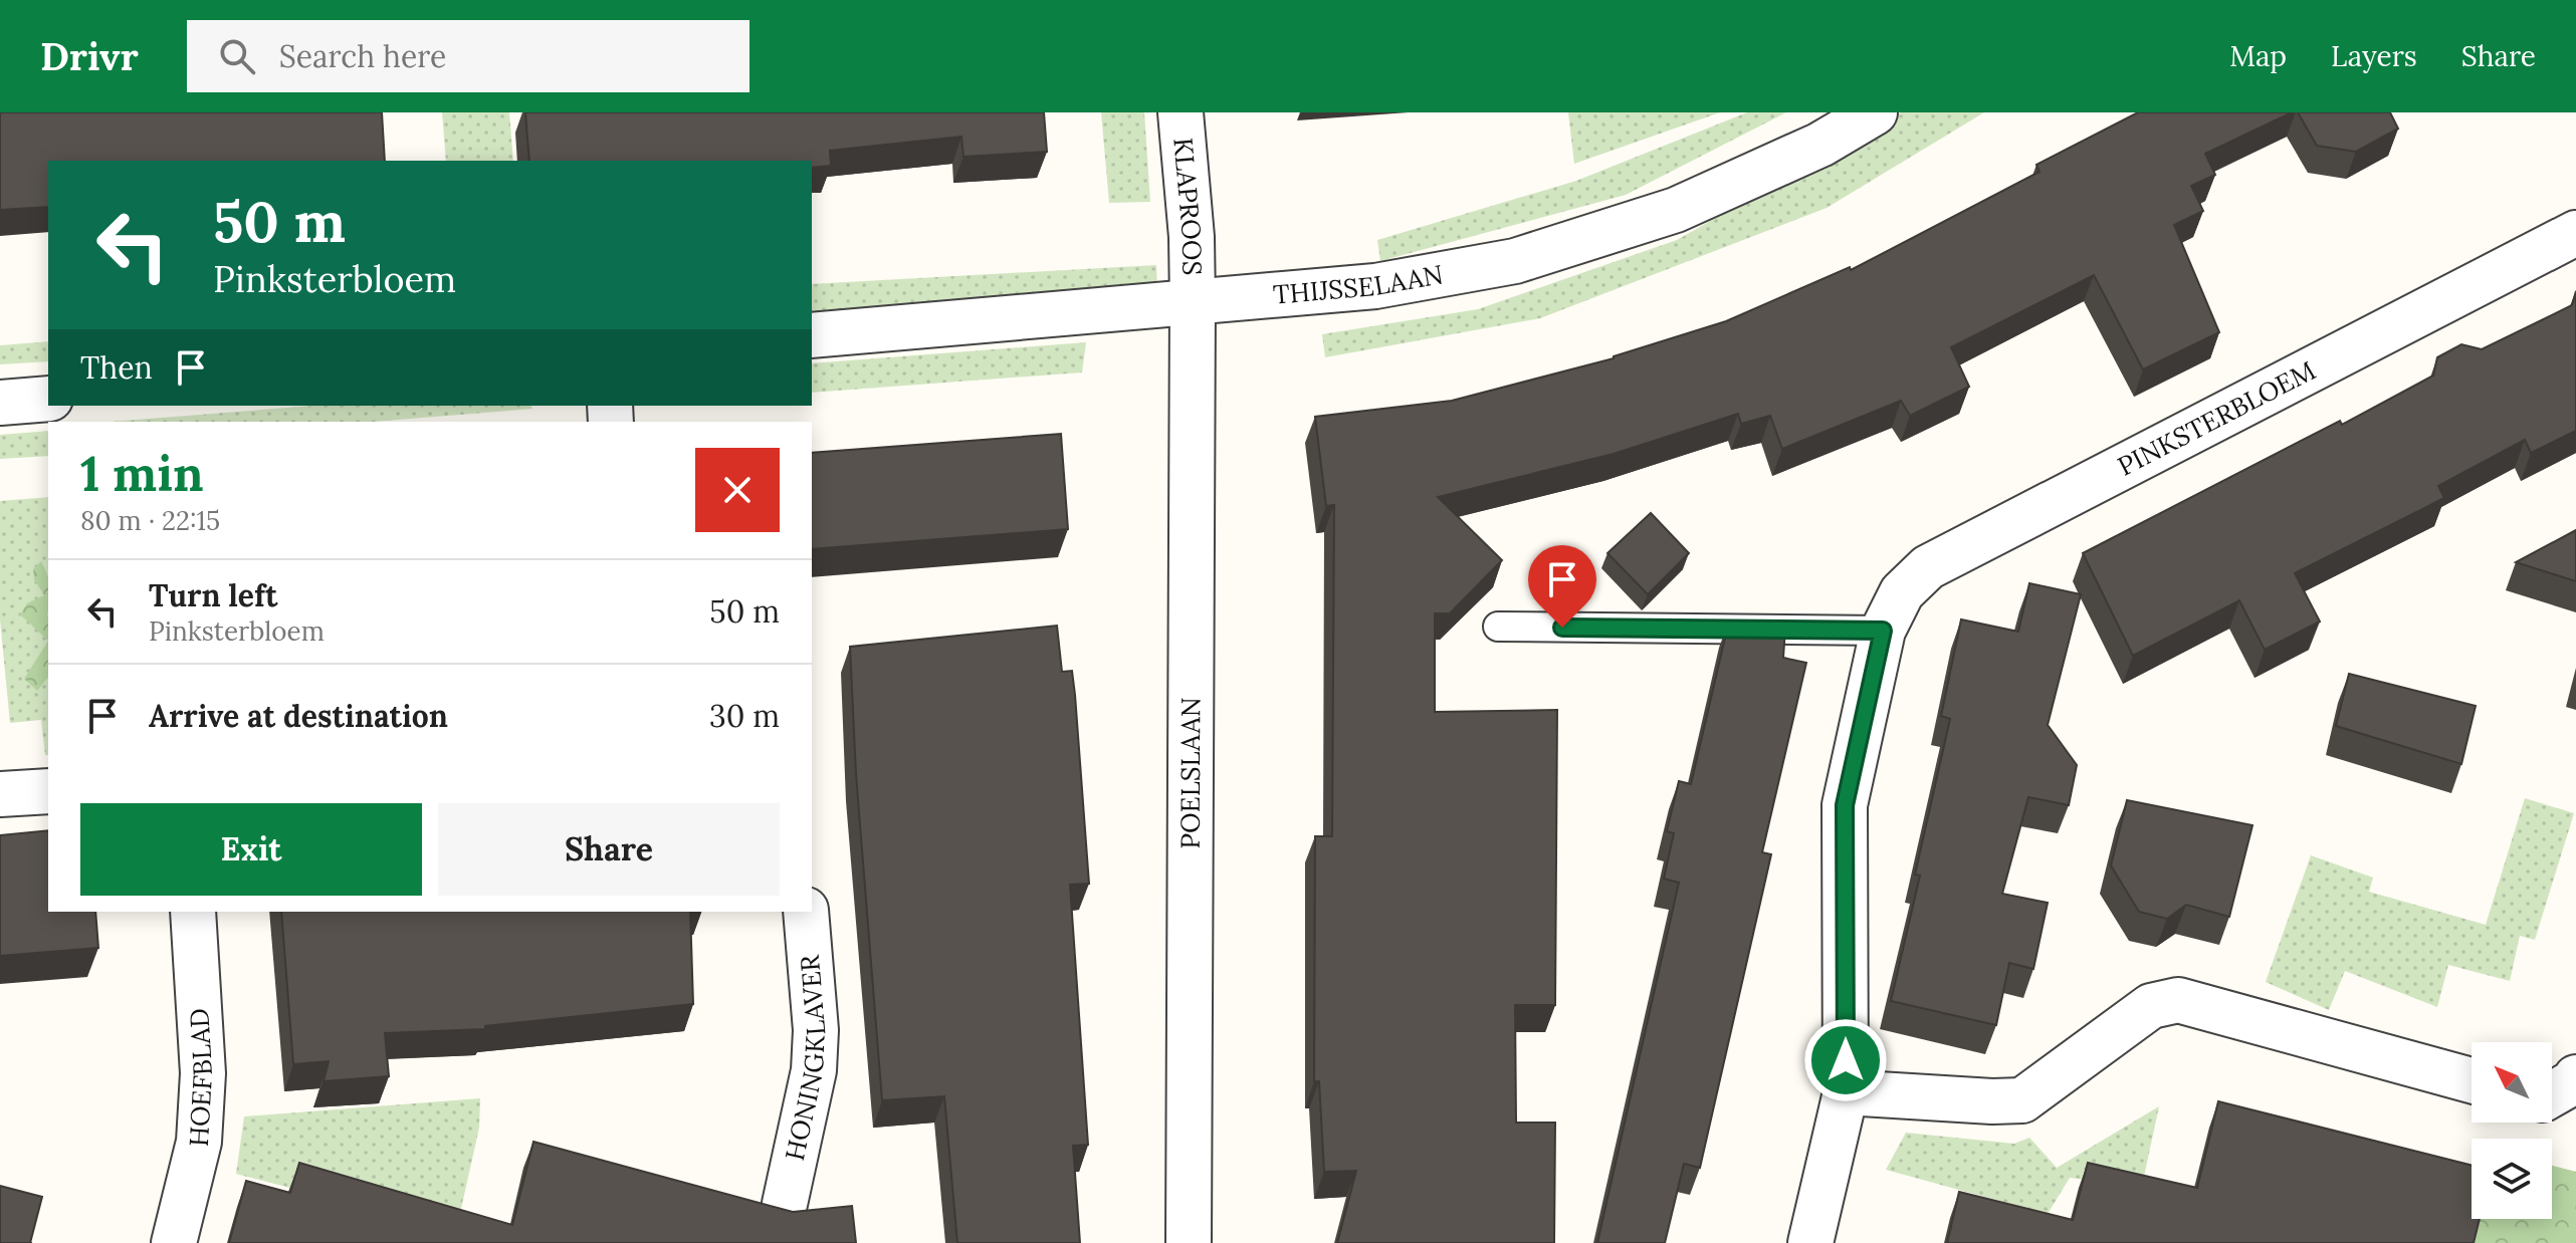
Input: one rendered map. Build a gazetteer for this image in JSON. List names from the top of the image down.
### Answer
{
  "streets": {
    "street": [
      "KLAPROOS",
      "THIJSSELAAN",
      "PINKSTERBLOEM",
      "POELSLAAN",
      "HONINGKLAVER",
      "HOEFBLAD"
    ]
  },
  "crossings": [
    ["KLAPROOS", "THIJSSELAAN"],
    ["KLAPROOS", "POELSLAAN"],
    ["THIJSSELAAN", "POELSLAAN"]
  ],
  "north": "top left",
  "page": {
    "header": "Drivr",
    "search": "Search here",
    "nav": ["Map", "Layers", "Share"],
    "turn": ["50 m", "Pinksterbloem"],
    "then": "Then",
    "heading": ["1 min", "80 m · 22:15"],
    "list": [
      {
        "name": "Turn left",
        "note": "Pinksterbloem",
        "value": "50 m"
      },
      {
        "name": "Arrive at destination",
        "value": "30 m"
      }
    ],
    "buttons": ["Exit", "Share"]
  }
}
